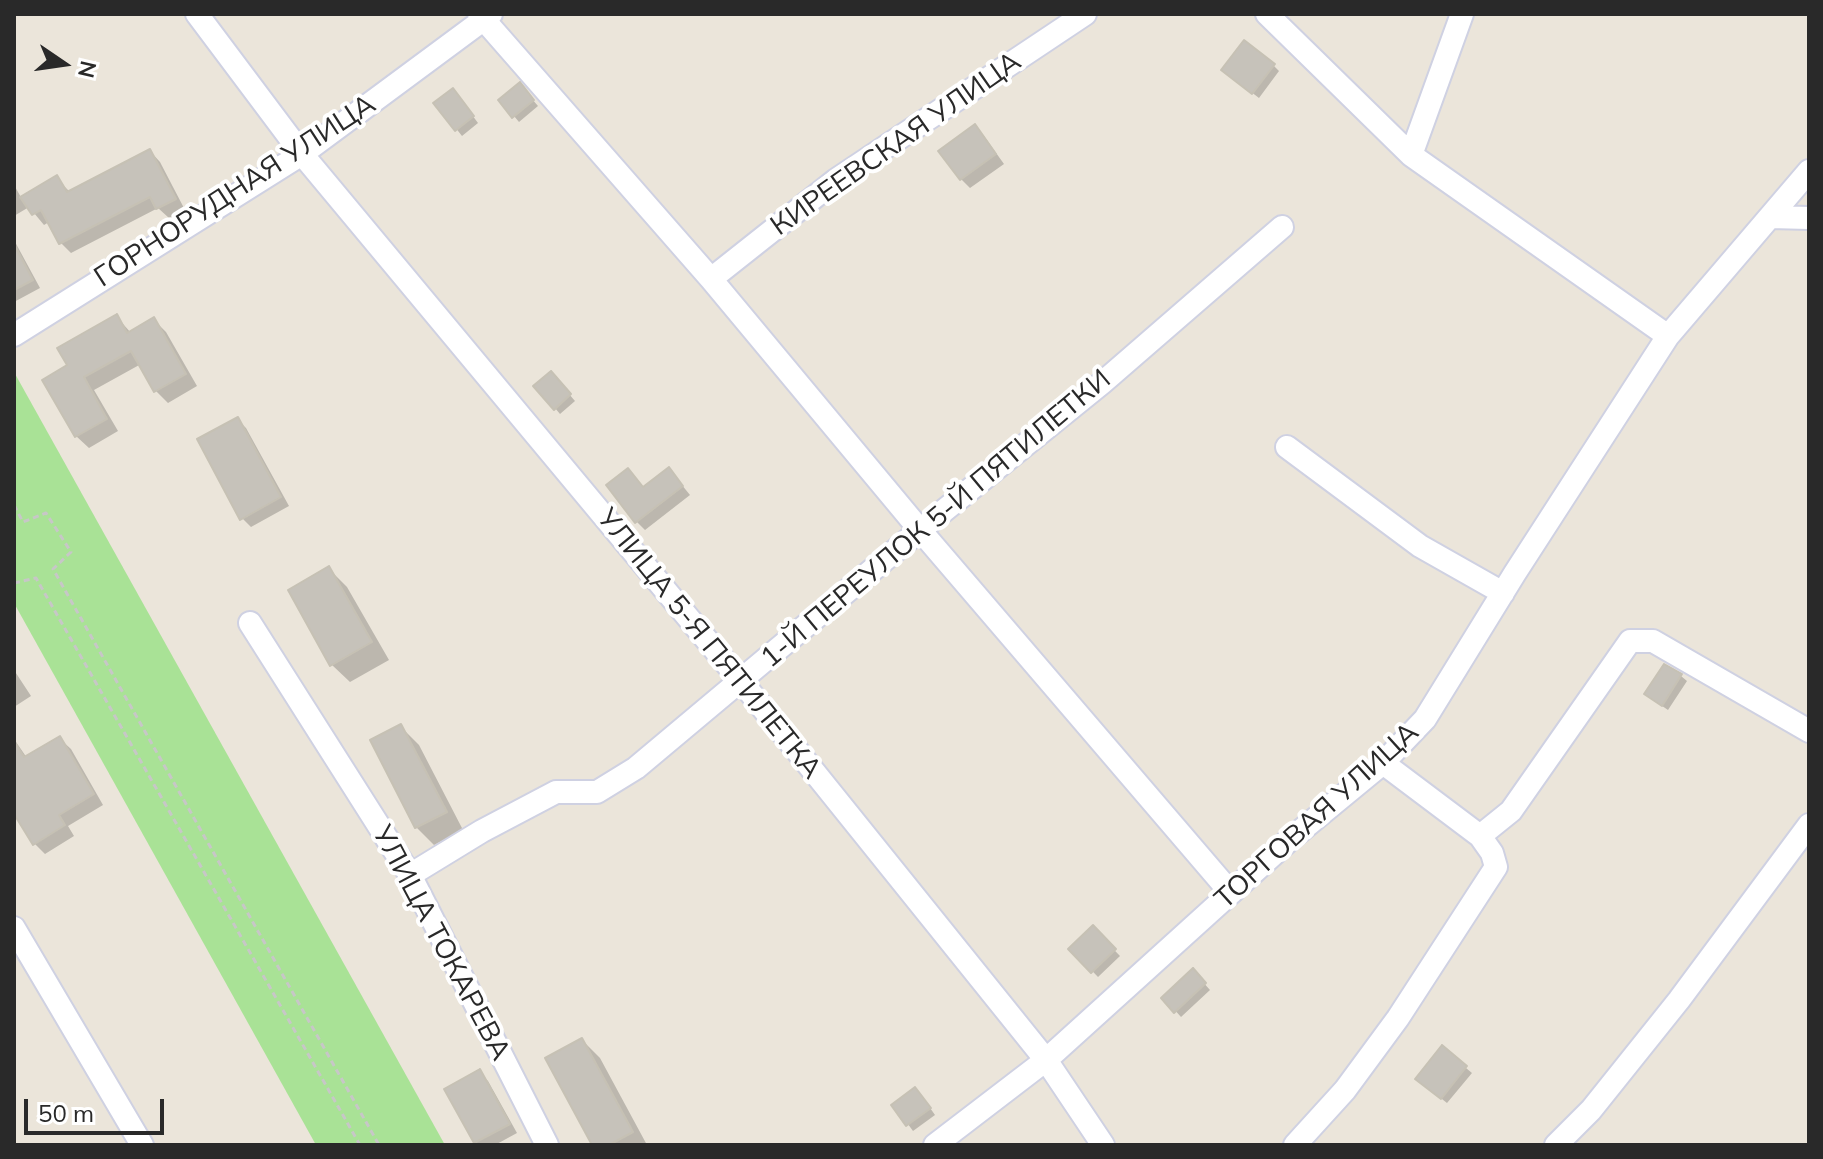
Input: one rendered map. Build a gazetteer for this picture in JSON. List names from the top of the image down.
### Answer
{
  "streets": {
    "street": [
      "КИРЕЕВСКАЯ УЛИЦА",
      "ГОРНОРУДНАЯ УЛИЦА",
      "1-Й ПЕРЕУЛОК 5-Й ПЯТИЛЕТКИ",
      "УЛИЦА 5-Я ПЯТИЛЕТКА",
      "ТОРГОВАЯ УЛИЦА",
      "УЛИЦА ТОКАРЕВА"
    ]
  },
  "crossings": [
    ["ГОРНОРУДНАЯ УЛИЦА", "УЛИЦА 5-Я ПЯТИЛЕТКА"],
    ["1-Й ПЕРЕУЛОК 5-Й ПЯТИЛЕТКИ", "УЛИЦА 5-Я ПЯТИЛЕТКА"],
    ["1-Й ПЕРЕУЛОК 5-Й ПЯТИЛЕТКИ", "УЛИЦА ТОКАРЕВА"],
    ["УЛИЦА 5-Я ПЯТИЛЕТКА", "ТОРГОВАЯ УЛИЦА"]
  ],
  "scale_bar": "50 m",
  "north": "right"
}
